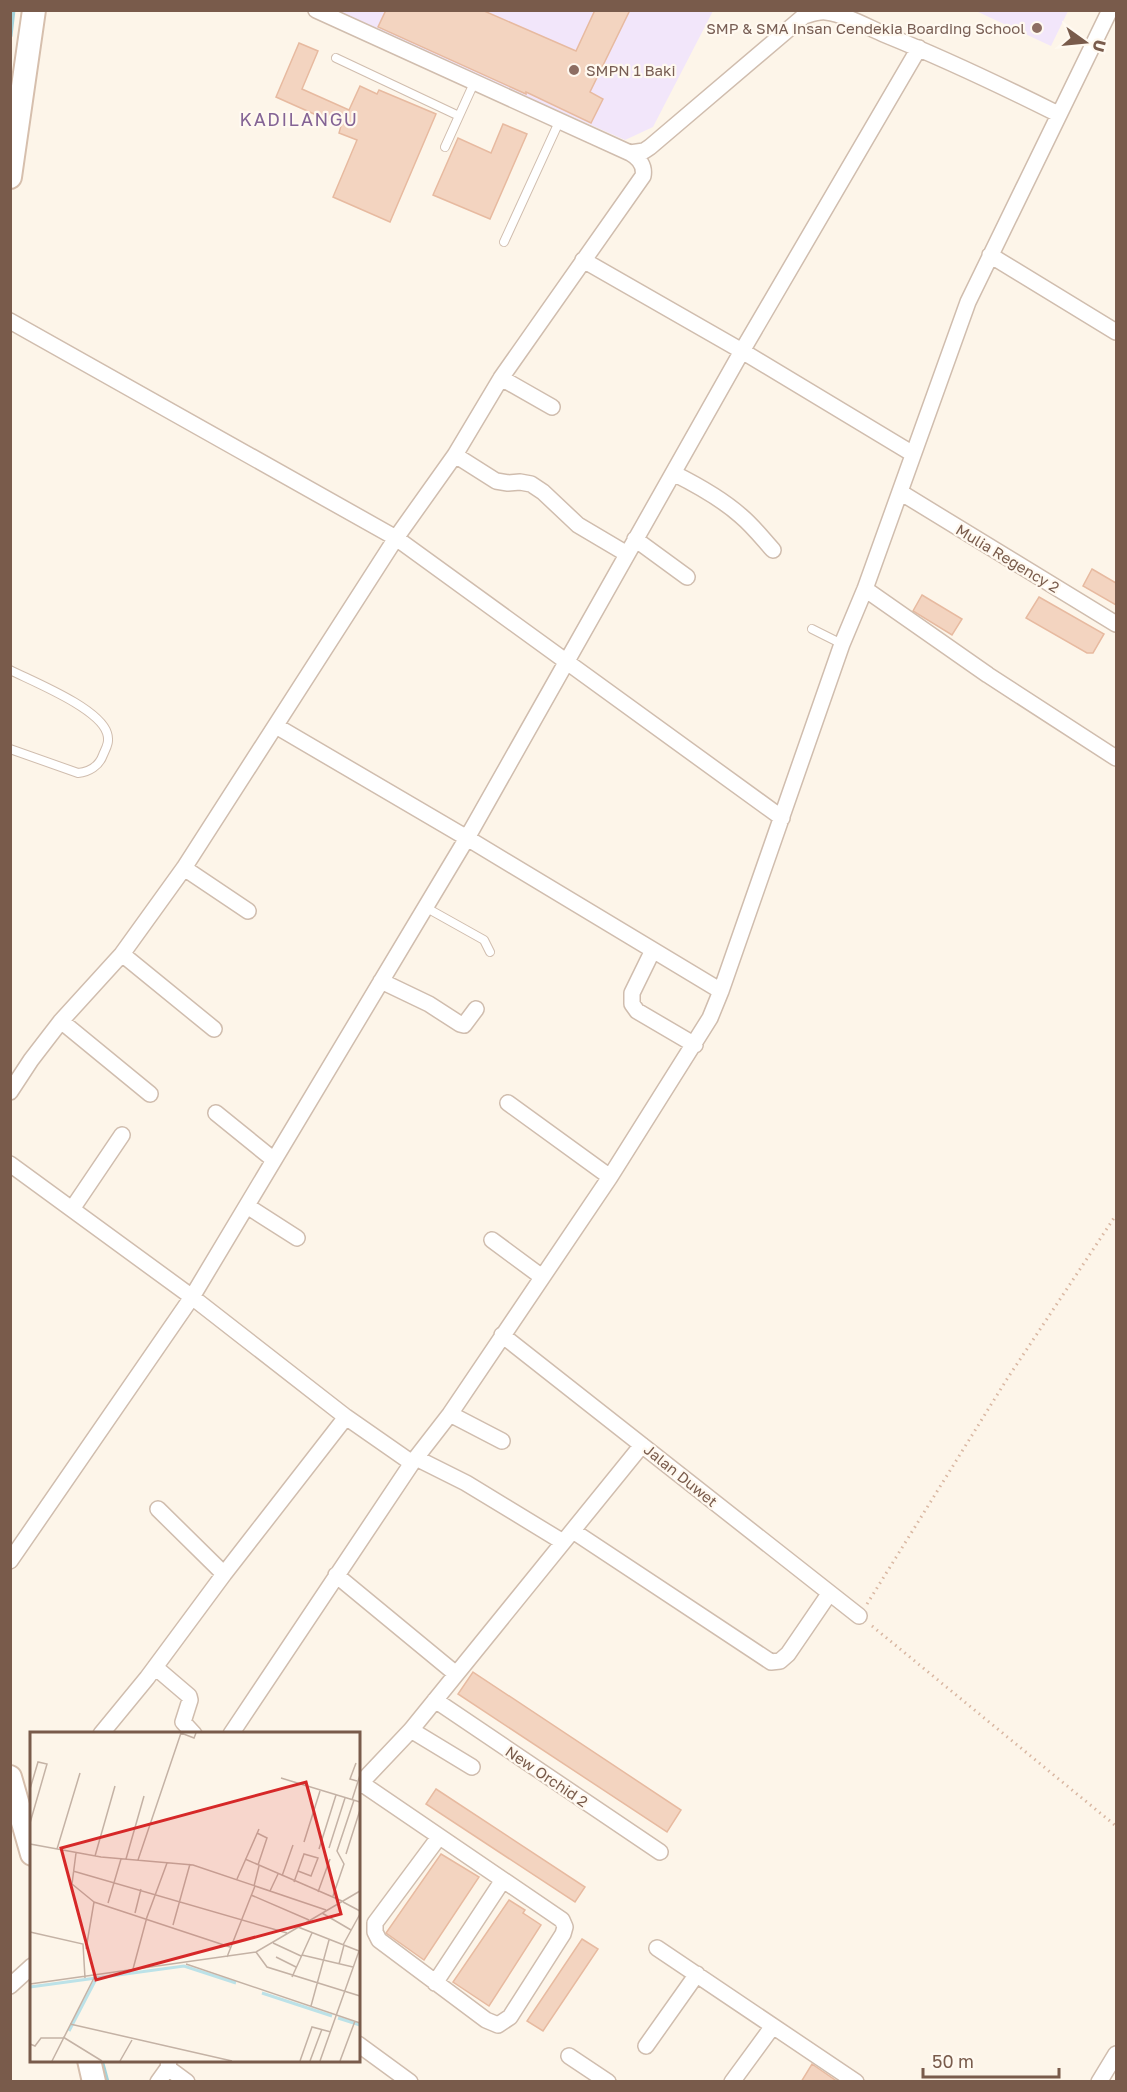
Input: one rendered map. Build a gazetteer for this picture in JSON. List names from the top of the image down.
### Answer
{
  "streets": {
    "street": ["Mulia Regency 2", "Jalan Duwet", "New Orchid 2"]
  },
  "districts": ["KADILANGU"],
  "places": ["SMP & SMA Insan Cendekia Boarding School", "SMPN 1 Baki"],
  "scale_bar": "50 m",
  "north": "right"
}
